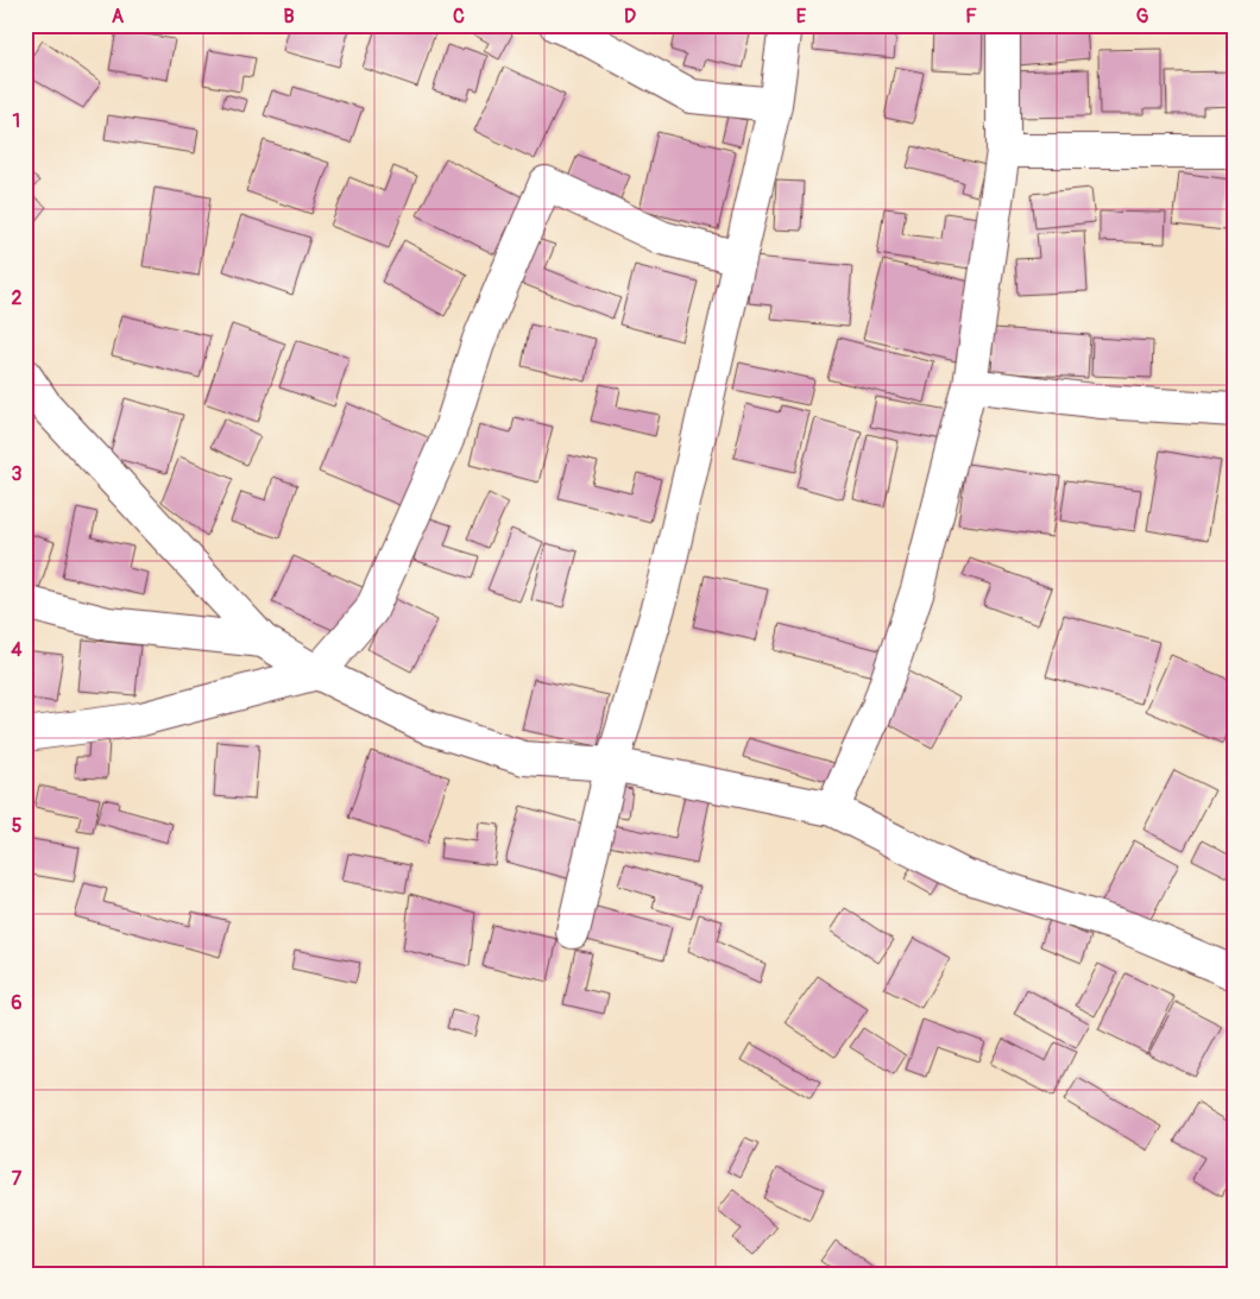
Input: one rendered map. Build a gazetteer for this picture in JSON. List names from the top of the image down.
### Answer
{
  "grid": {
    "columns": [
      "A",
      "B",
      "C",
      "D",
      "E",
      "F",
      "G"
    ],
    "rows": [
      "1",
      "2",
      "3",
      "4",
      "5",
      "6",
      "7"
    ]
  }
}
